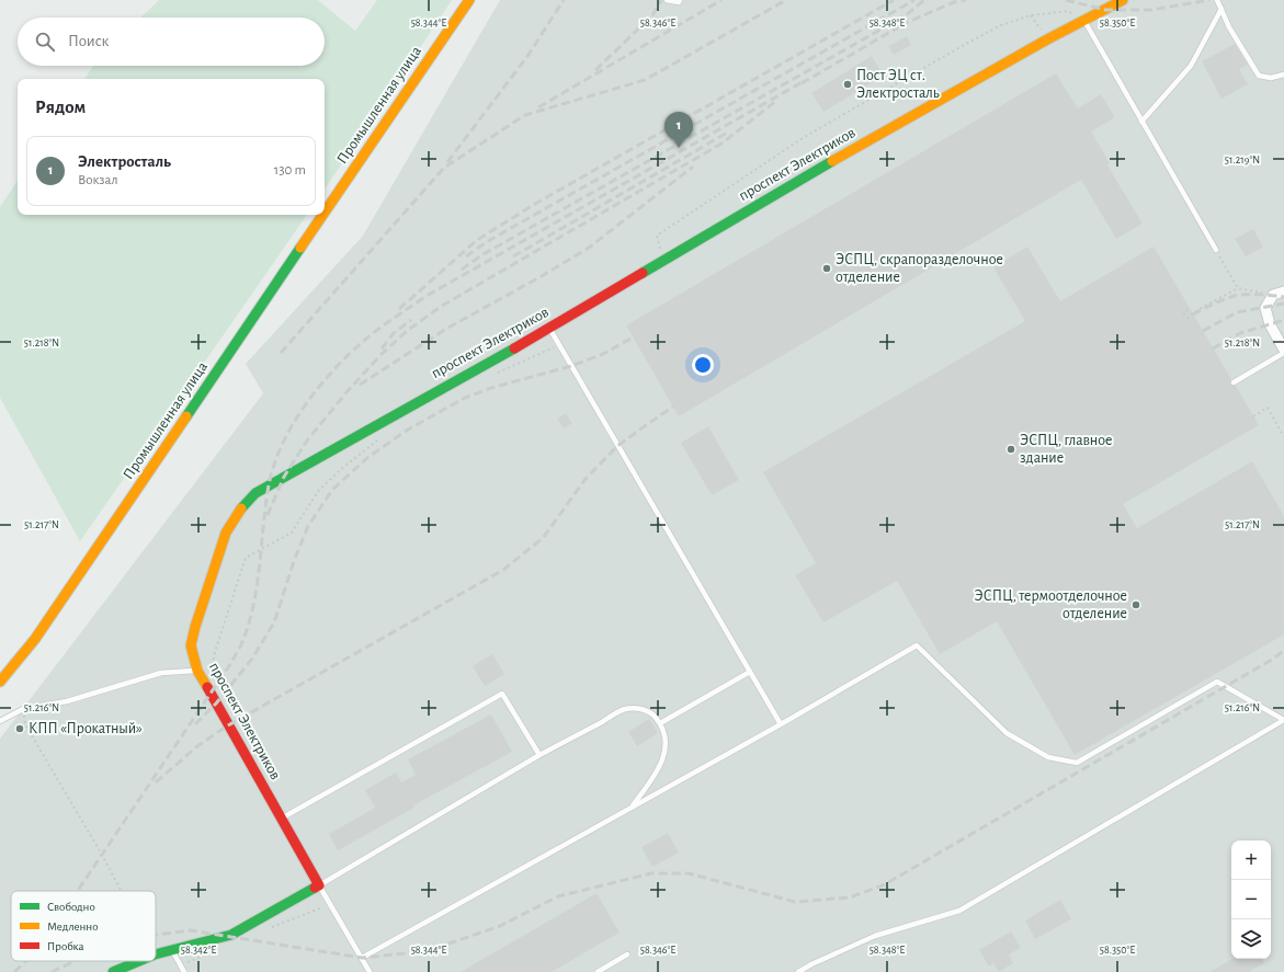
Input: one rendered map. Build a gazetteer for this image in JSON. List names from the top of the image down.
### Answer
{
  "streets": {
    "street": ["Промышленная улица", "проспект Электриков"]
  },
  "places": [
    "Пост ЭЦ ст. Электросталь",
    "ЭСПЦ, скрапоразделочное отделение",
    "ЭСПЦ, главное здание",
    "ЭСПЦ, термоотделочное отделение",
    "КПП «Прокатный»"
  ],
  "legend": ["Свободно", "Медленно", "Пробка"],
  "page": {
    "search": "Поиск",
    "heading": "Рядом",
    "pins": "1",
    "list": [
      {
        "mark": "1",
        "name": "Электросталь",
        "note": "Вокзал",
        "value": "130 m"
      }
    ],
    "map_buttons": ["+", "−"]
  },
  "coordinates": [
    "58.344°E",
    "58.346°E",
    "58.348°E",
    "58.350°E",
    "51.219°N",
    "51.218°N",
    "51.217°N",
    "51.216°N",
    "58.342°E"
  ]
}
